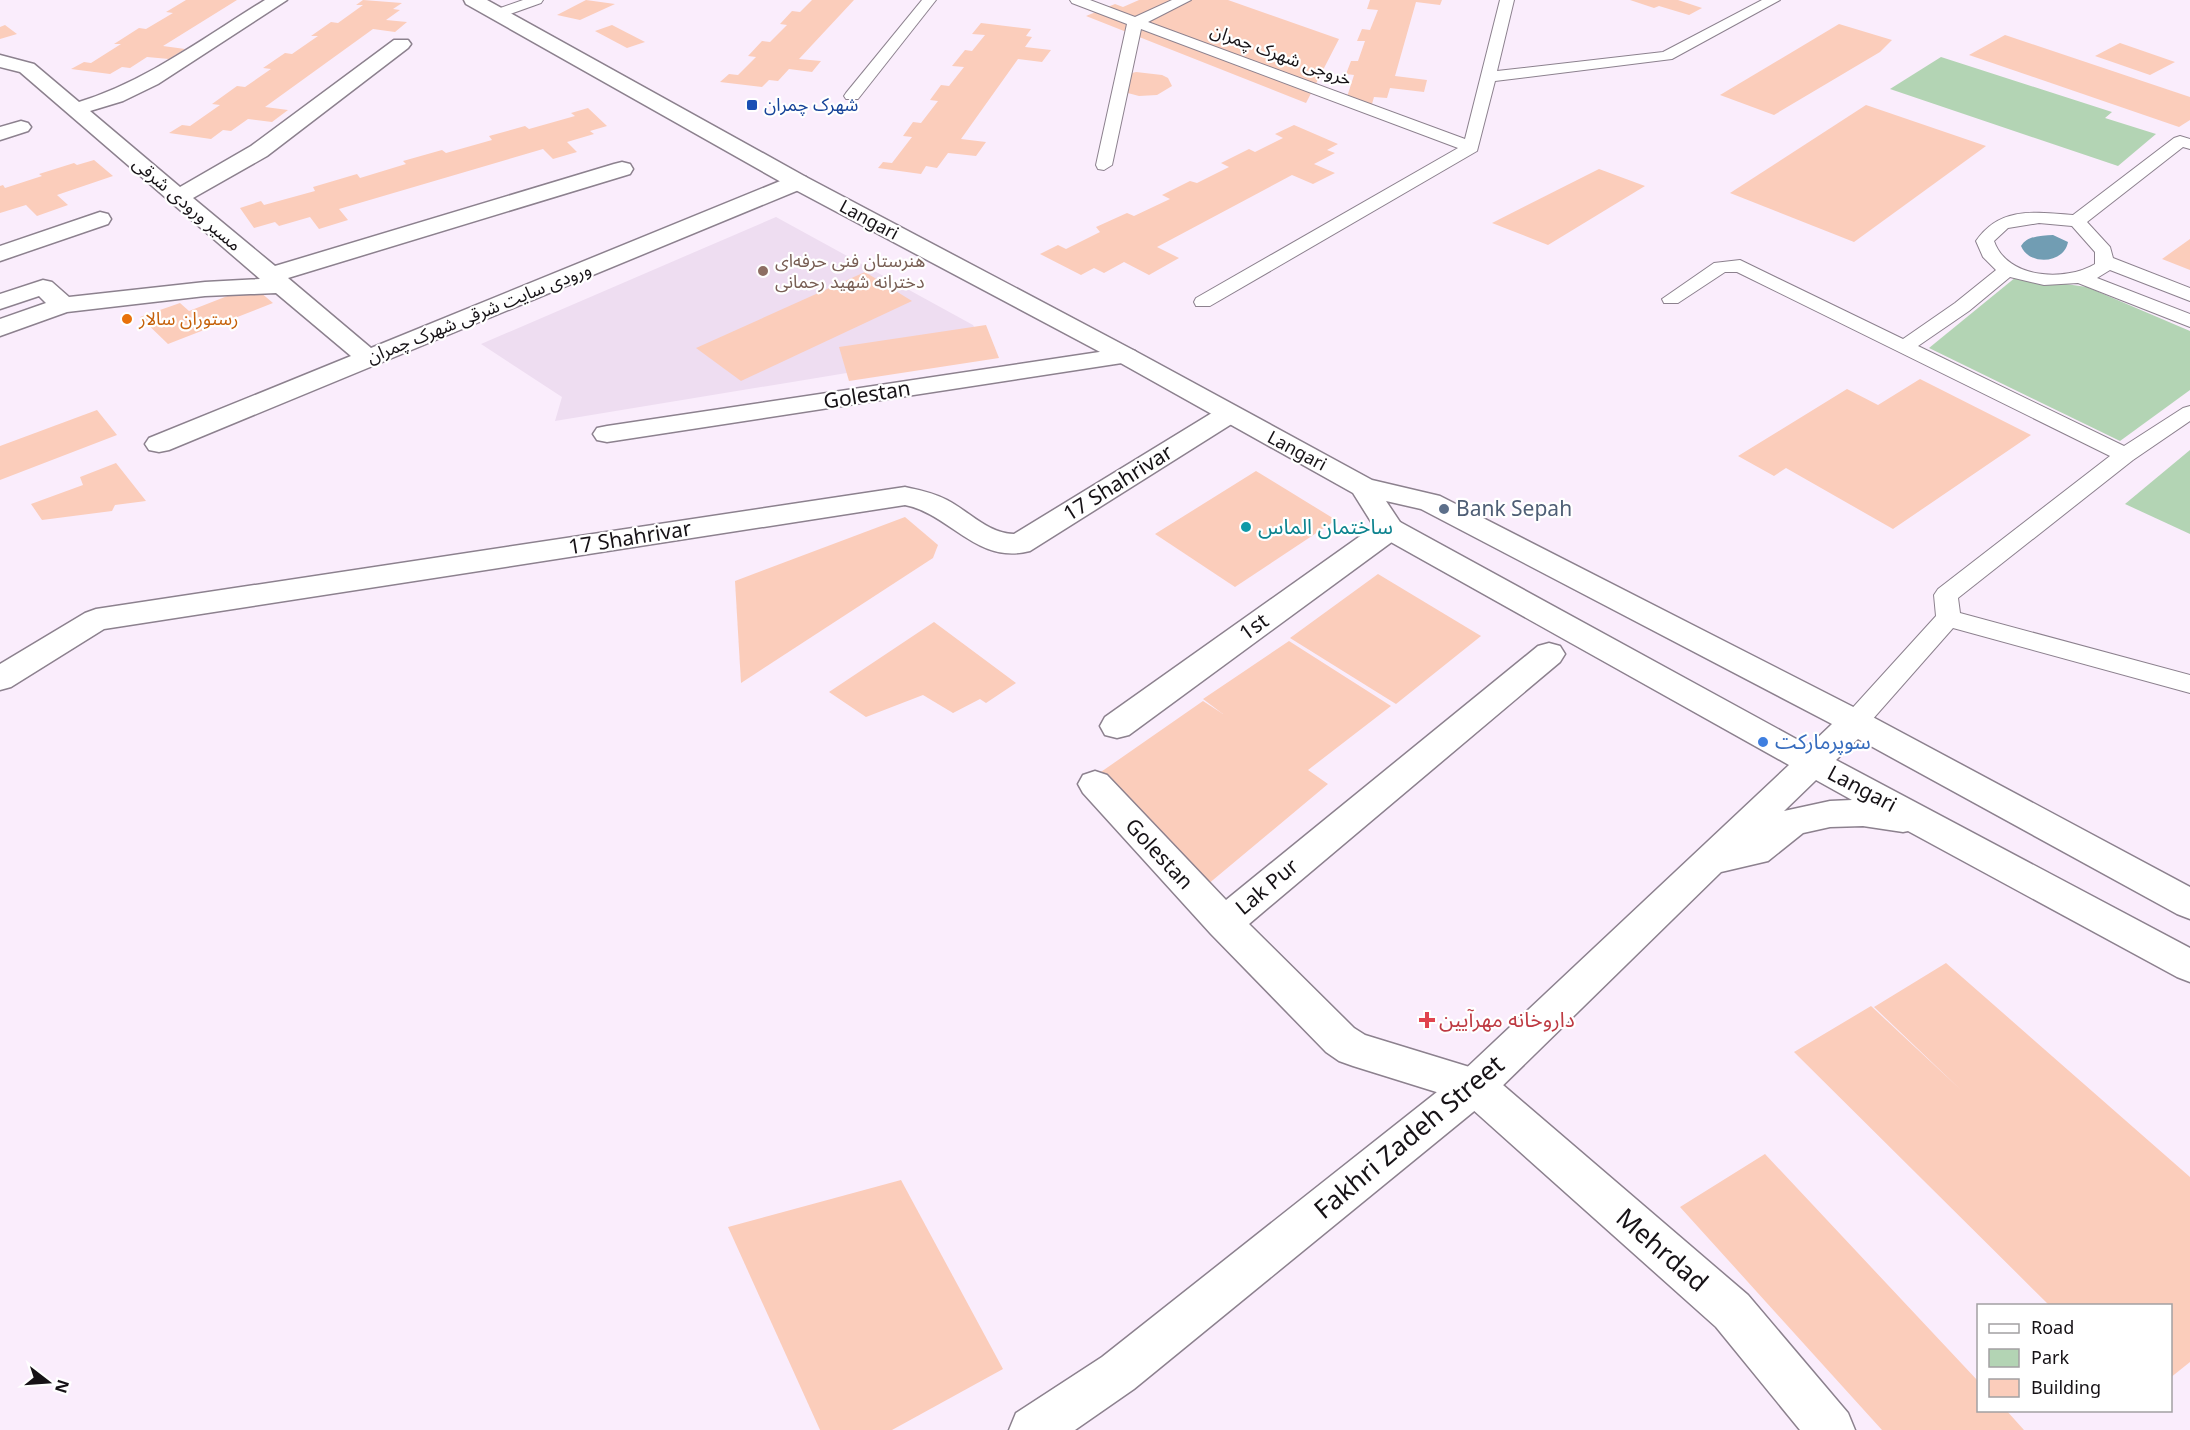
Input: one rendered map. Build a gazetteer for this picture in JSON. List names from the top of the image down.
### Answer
{
  "streets": {
    "street": [
      "مسیر ورودی شرقی",
      "Langari",
      "ورودی سایت شرقی شهرک چمران",
      "Golestan",
      "17 Shahrivar",
      "1st",
      "Lak Pur",
      "Fakhri Zadeh Street",
      "Mehrdad"
    ],
    "lane": ["خروجی شهرک چمران"]
  },
  "crossings": [
    ["مسیر ورودی شرقی", "ورودی سایت شرقی شهرک چمران"],
    ["Langari", "ورودی سایت شرقی شهرک چمران"],
    ["Langari", "Golestan"],
    ["Langari", "17 Shahrivar"],
    ["Langari", "1st"],
    ["Langari", "Fakhri Zadeh Street"],
    ["Golestan", "Lak Pur"],
    ["Lak Pur", "Fakhri Zadeh Street"],
    ["Lak Pur", "Mehrdad"],
    ["Fakhri Zadeh Street", "Mehrdad"]
  ],
  "places": {
    "transit": ["شهرک چمران"],
    "other": [
      "هنرستان فنی حرفه‌ای دخترانه شهید رحمانی",
      "رستوران سالار",
      "Bank Sepah",
      "ساختمان الماس",
      "سوپرمارکت"
    ],
    "health": ["داروخانه مهرآیین"]
  },
  "legend": ["Road", "Park", "Building"],
  "north": "right"
}
